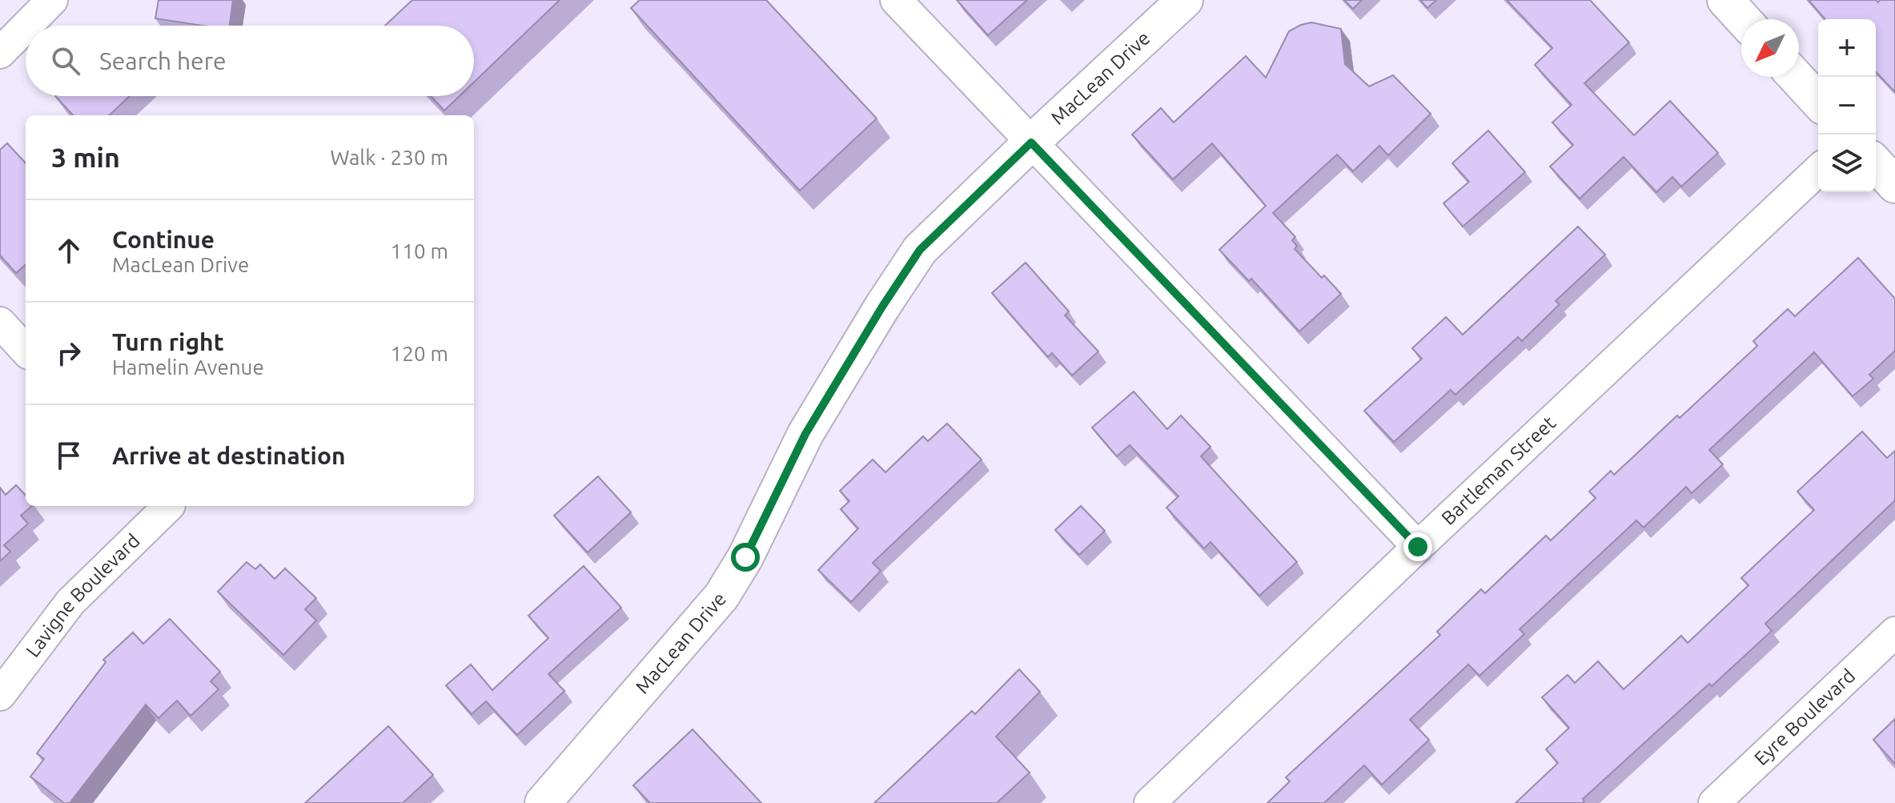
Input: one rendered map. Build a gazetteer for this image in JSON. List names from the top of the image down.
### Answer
{
  "streets": {
    "street": [
      "MacLean Drive",
      "Bartleman Street",
      "Lavigne Boulevard",
      "Eyre Boulevard"
    ]
  },
  "north": "bottom left",
  "page": {
    "map_buttons": ["+", "−"],
    "search": "Search here",
    "heading": ["3 min", "Walk · 230 m"],
    "list": [
      ["Continue", "MacLean Drive", "110 m"],
      ["Turn right", "Hamelin Avenue", "120 m"],
      "Arrive at destination"
    ]
  }
}
